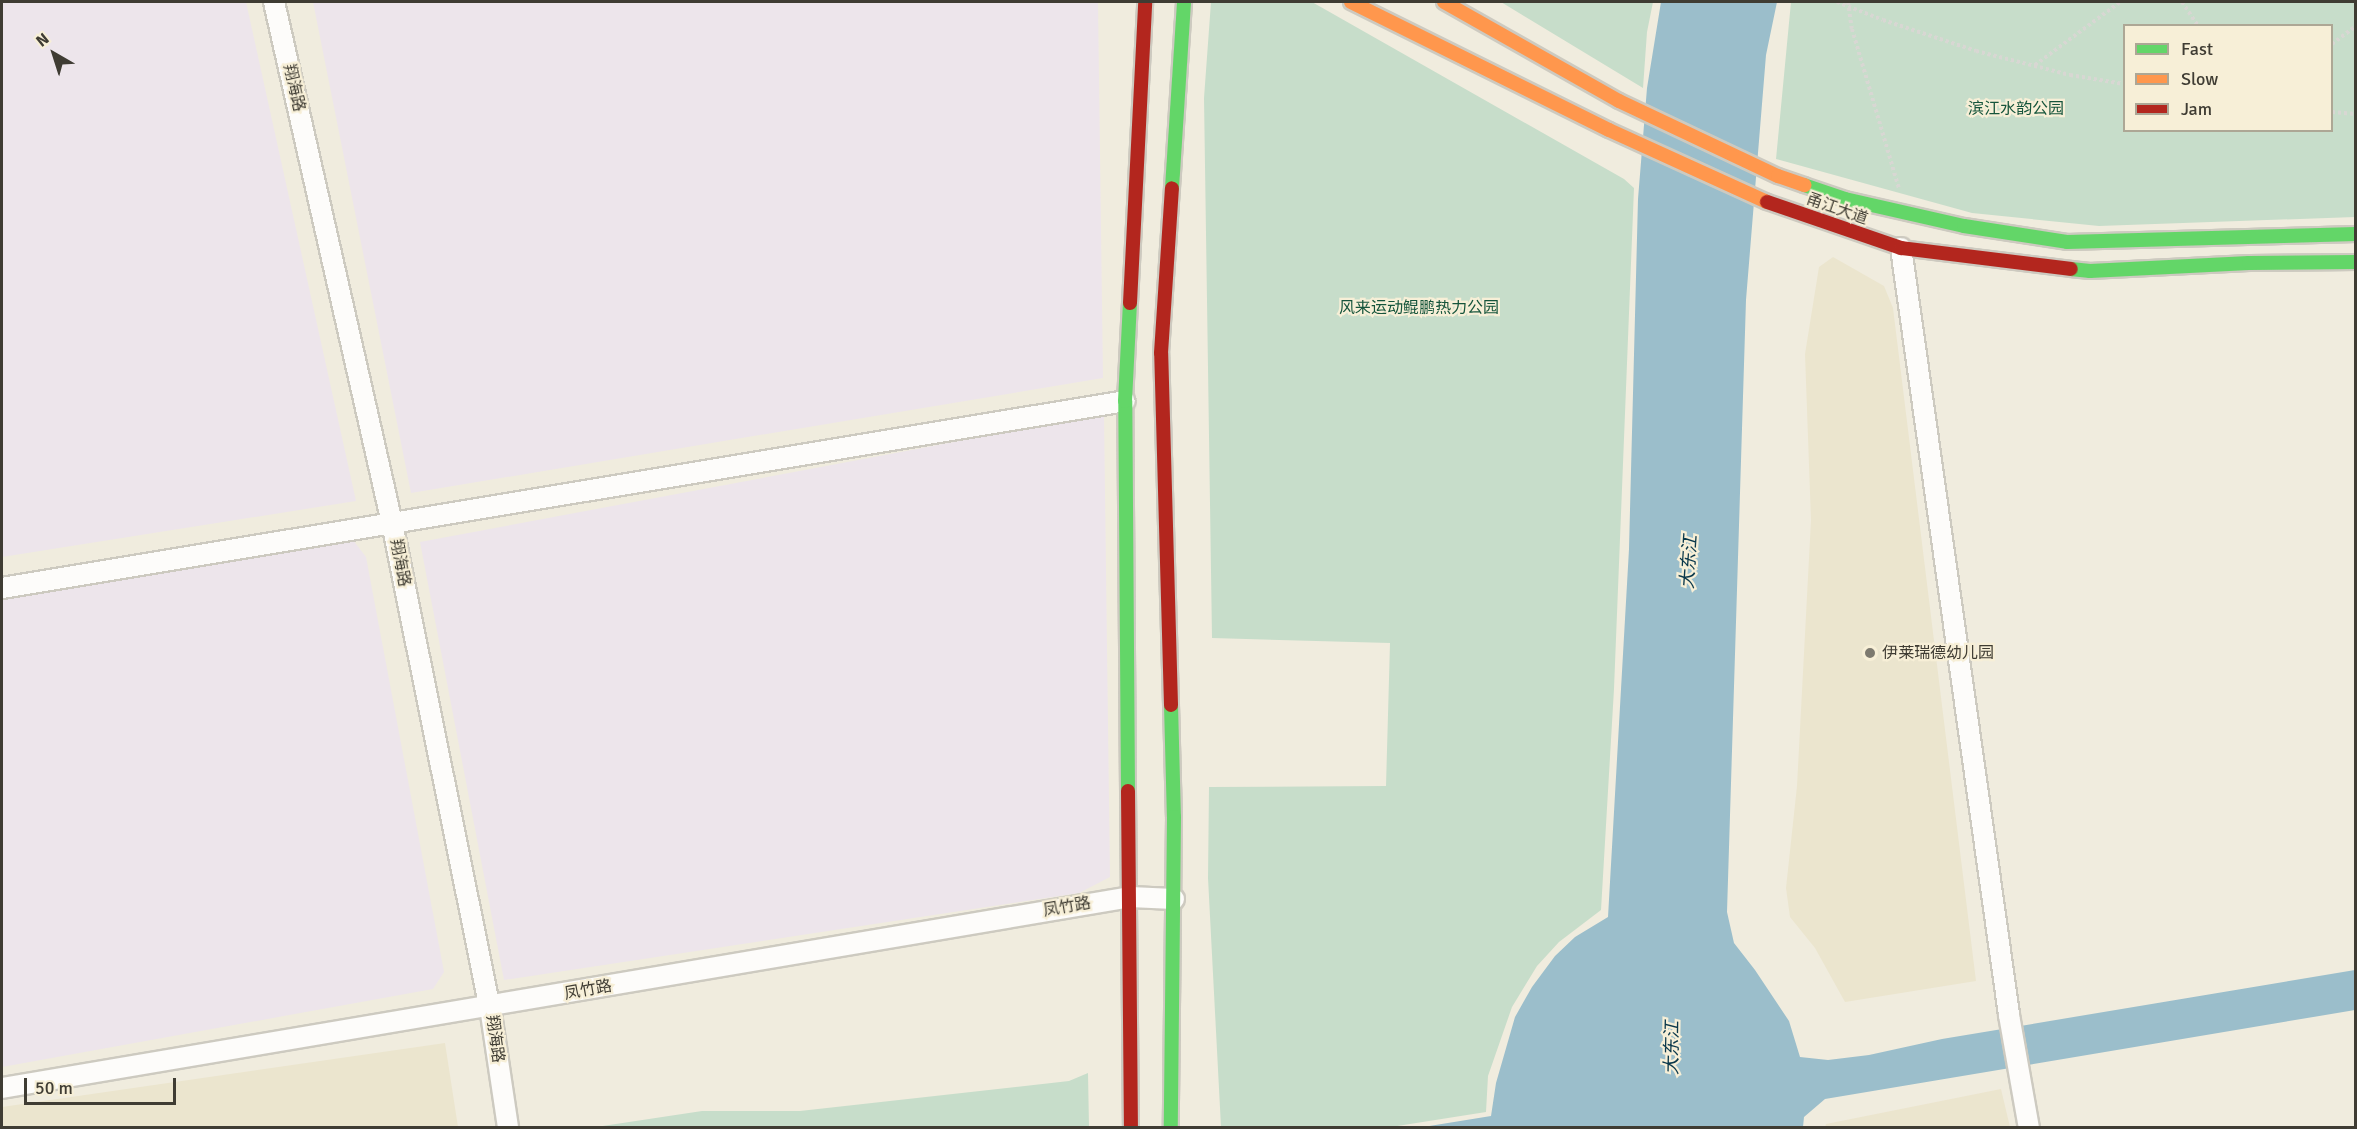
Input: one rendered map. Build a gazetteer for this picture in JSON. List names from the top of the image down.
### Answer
{
  "streets": {
    "street": ["翔海路", "甬江大道", "凤竹路"]
  },
  "crossings": [
    ["翔海路", "凤竹路"]
  ],
  "water": ["大东江"],
  "parks": ["滨江水韵公园", "风来运动鲲鹏热力公园"],
  "places": ["伊莱瑞德幼儿园"],
  "legend": ["Fast", "Slow", "Jam"],
  "scale_bar": "50 m",
  "north": "top left"
}
